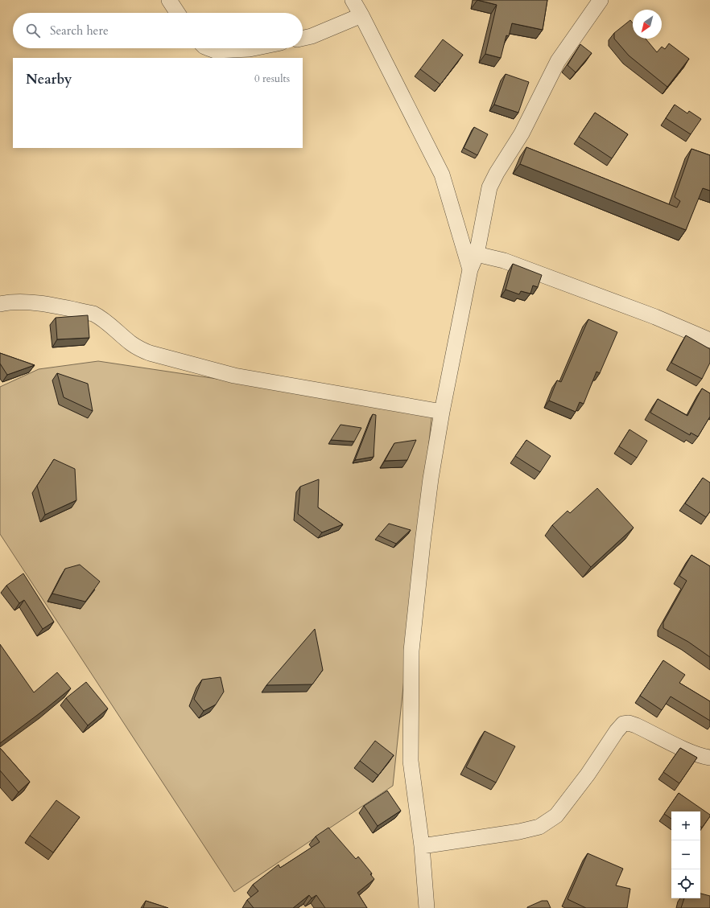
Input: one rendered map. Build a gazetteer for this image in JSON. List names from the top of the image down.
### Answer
{
  "north": "bottom left",
  "page": {
    "search": "Search here",
    "heading": ["Nearby", "0 results"],
    "map_buttons": ["+", "−"]
  }
}
